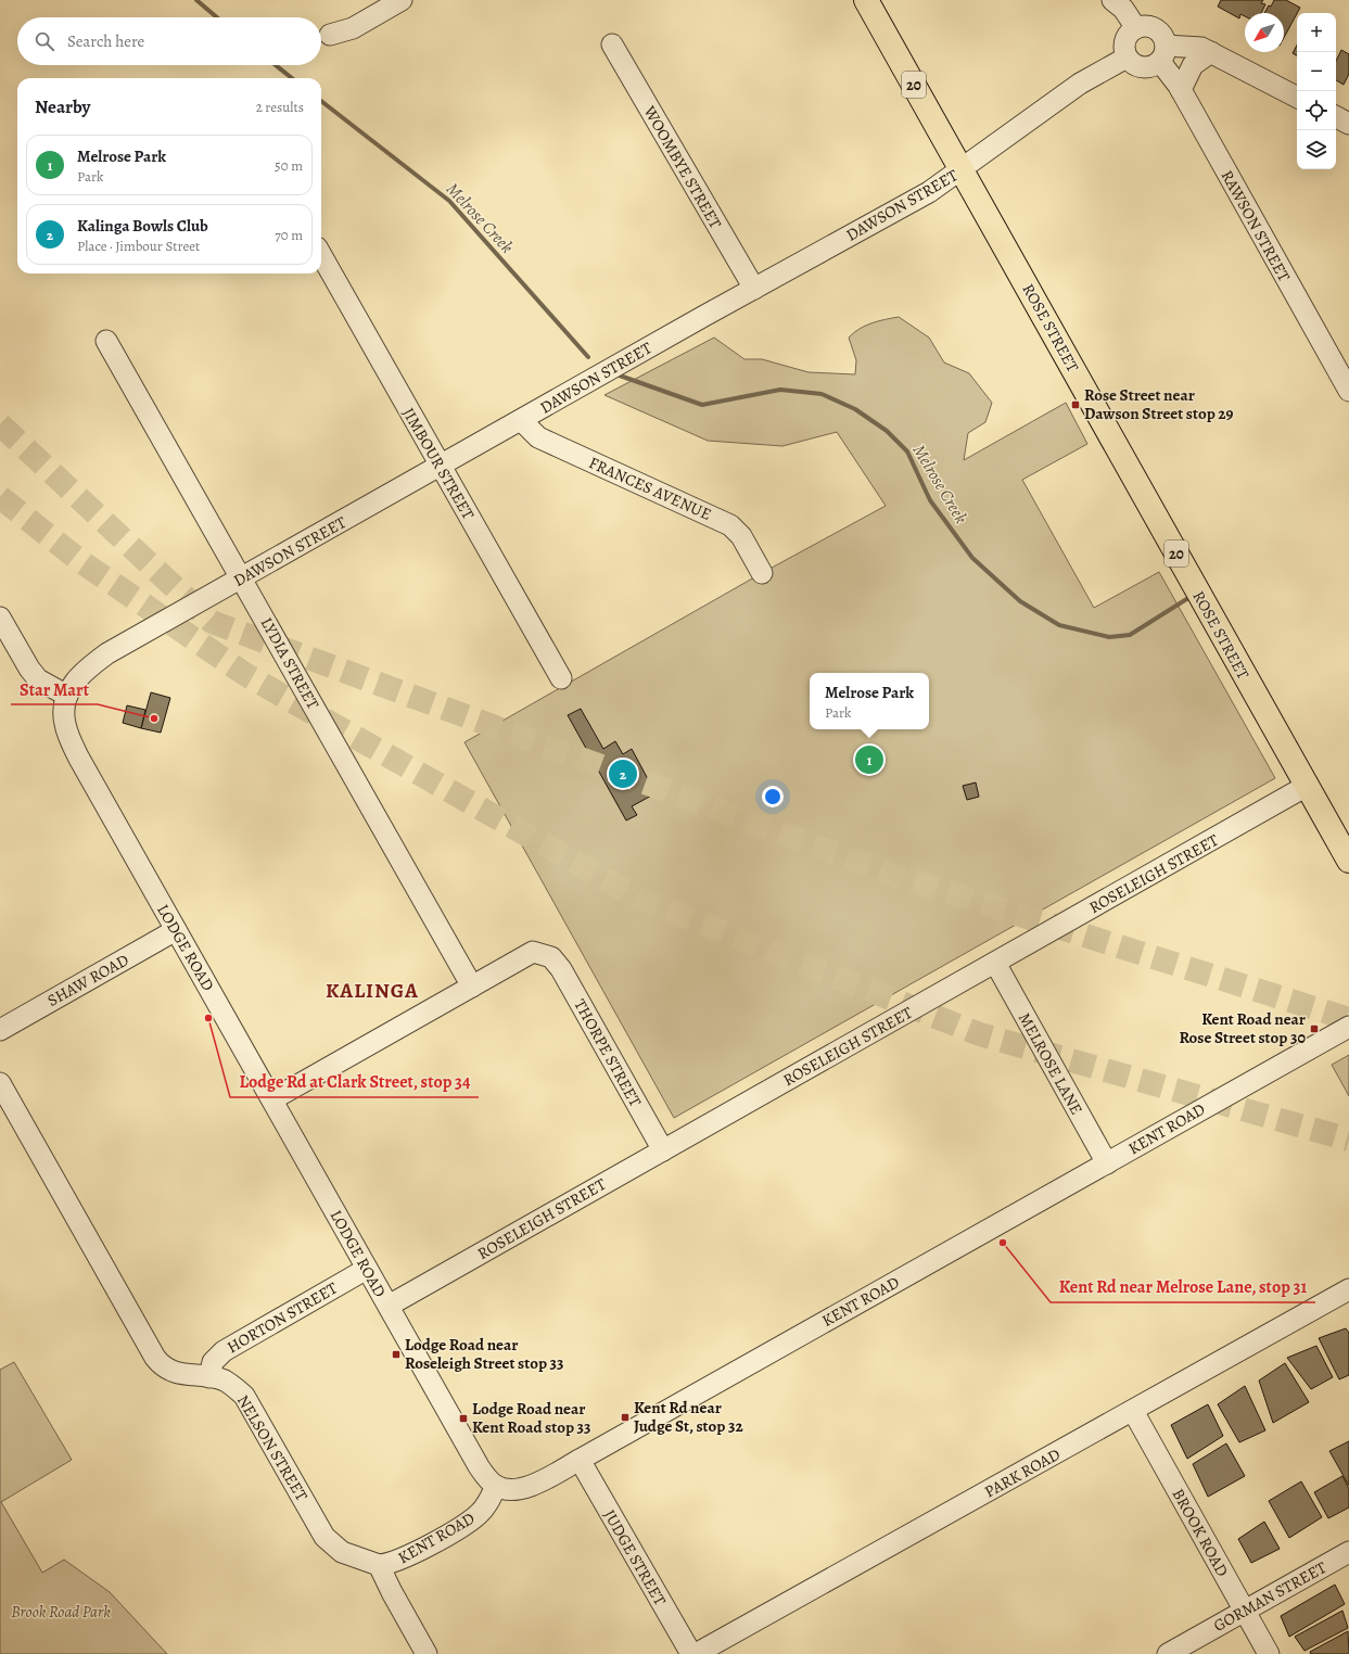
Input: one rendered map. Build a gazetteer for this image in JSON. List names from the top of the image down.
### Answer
{
  "streets": {
    "main road": ["20", "ROSE STREET"],
    "street": [
      "WOOMBYE STREET",
      "DAWSON STREET",
      "RAWSON STREET",
      "JIMBOUR STREET",
      "FRANCES AVENUE",
      "LYDIA STREET",
      "ROSELEIGH STREET",
      "LODGE ROAD",
      "SHAW ROAD",
      "THORPE STREET",
      "MELROSE LANE",
      "KENT ROAD",
      "HORTON STREET",
      "NELSON STREET",
      "PARK ROAD",
      "BROOK ROAD",
      "JUDGE STREET",
      "GORMAN STREET"
    ]
  },
  "crossings": [
    ["WOOMBYE STREET", "DAWSON STREET"],
    ["DAWSON STREET", "RAWSON STREET"],
    ["DAWSON STREET", "ROSE STREET"],
    ["DAWSON STREET", "JIMBOUR STREET"],
    ["DAWSON STREET", "FRANCES AVENUE"],
    ["DAWSON STREET", "LYDIA STREET"],
    ["DAWSON STREET", "LODGE ROAD"],
    ["ROSE STREET", "ROSELEIGH STREET"],
    ["LYDIA STREET", "THORPE STREET"],
    ["ROSELEIGH STREET", "LODGE ROAD"],
    ["ROSELEIGH STREET", "THORPE STREET"],
    ["ROSELEIGH STREET", "MELROSE LANE"],
    ["LODGE ROAD", "SHAW ROAD"],
    ["LODGE ROAD", "KENT ROAD"],
    ["LODGE ROAD", "HORTON STREET"],
    ["MELROSE LANE", "KENT ROAD"],
    ["KENT ROAD", "NELSON STREET"],
    ["KENT ROAD", "JUDGE STREET"],
    ["HORTON STREET", "NELSON STREET"],
    ["PARK ROAD", "BROOK ROAD"],
    ["BROOK ROAD", "GORMAN STREET"]
  ],
  "districts": ["KALINGA"],
  "water": ["Melrose Creek"],
  "parks": ["Brook Road Park"],
  "places": {
    "transit": [
      "Rose Street near Dawson Street stop 29",
      "Kent Road near Rose Street stop 30",
      "Lodge Road near Roseleigh Street stop 33",
      "Kent Rd near Judge St, stop 32",
      "Lodge Road near Kent Road stop 33"
    ],
    "other": ["Star Mart", "Lodge Rd at Clark Street, stop 34", "Kent Rd near Melrose Lane, stop 31"]
  },
  "north": "bottom left",
  "page": {
    "map_buttons": ["+", "−"],
    "search": "Search here",
    "heading": ["Nearby", "2 results"],
    "list": [
      {
        "mark": "1",
        "name": "Melrose Park",
        "note": "Park",
        "value": "50 m"
      },
      {
        "mark": "2",
        "name": "Kalinga Bowls Club",
        "note": "Place · Jimbour Street",
        "value": "70 m"
      }
    ],
    "popup": ["Melrose Park", "Park"],
    "pins": ["1", "2"]
  }
}
